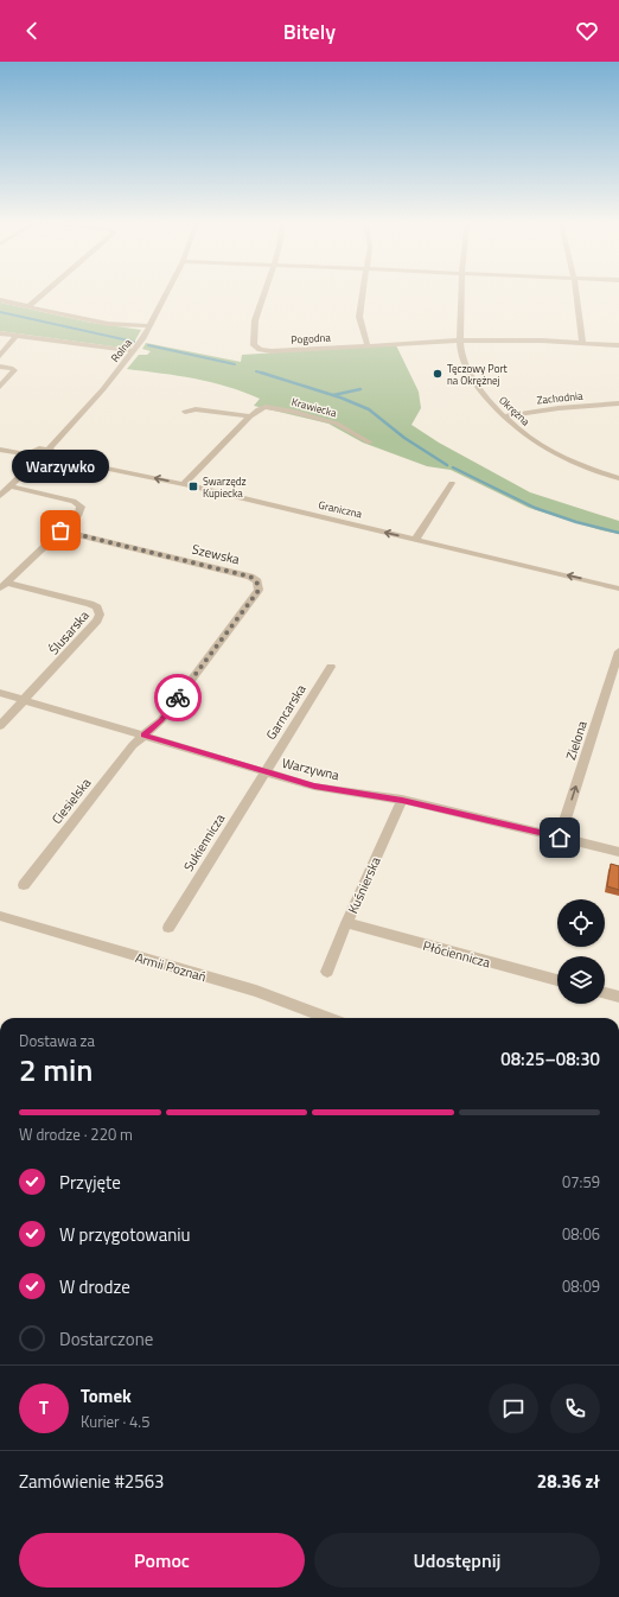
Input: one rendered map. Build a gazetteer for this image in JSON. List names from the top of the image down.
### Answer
{
  "streets": {
    "street": [
      "Pogodna",
      "Rolna",
      "Zachodnia",
      "Krawiecka",
      "Okrężna",
      "Graniczna",
      "Szewska",
      "Ślusarska",
      "Garncarska",
      "Zielona",
      "Warzywna",
      "Ciesielska",
      "Sukiennicza",
      "Kuśnierska",
      "Płóciennicza",
      "Armii Poznań"
    ]
  },
  "crossings": [
    ["Pogodna", "Okrężna"],
    ["Zachodnia", "Okrężna"],
    ["Krawiecka", "Graniczna"],
    ["Szewska", "Warzywna"],
    ["Szewska", "Ciesielska"],
    ["Ślusarska", "Warzywna"],
    ["Garncarska", "Warzywna"],
    ["Garncarska", "Sukiennicza"],
    ["Zielona", "Warzywna"],
    ["Warzywna", "Ciesielska"],
    ["Warzywna", "Sukiennicza"],
    ["Warzywna", "Kuśnierska"],
    ["Kuśnierska", "Płóciennicza"]
  ],
  "one_way": ["Graniczna", "Zielona"],
  "places": {
    "other": ["Tęczowy Port na Okrężnej", "Warzywko"],
    "transit": ["Swarzędz Kupiecka"]
  },
  "page": {
    "header": "Bitely",
    "bubble": "Warzywko",
    "heading": ["2 min", "Dostawa za", "08:25–08:30"],
    "panel": [
      "Tomek",
      "Kurier · 4.5",
      "Zamówienie #2563",
      "28.36 zł"
    ],
    "bar": "W drodze · 220 m",
    "list": [
      ["Przyjęte", "07:59"],
      ["W przygotowaniu", "08:06"],
      ["W drodze", "08:09"],
      "Dostarczone"
    ],
    "round": "T",
    "buttons": ["Pomoc", "Udostępnij"]
  }
}
